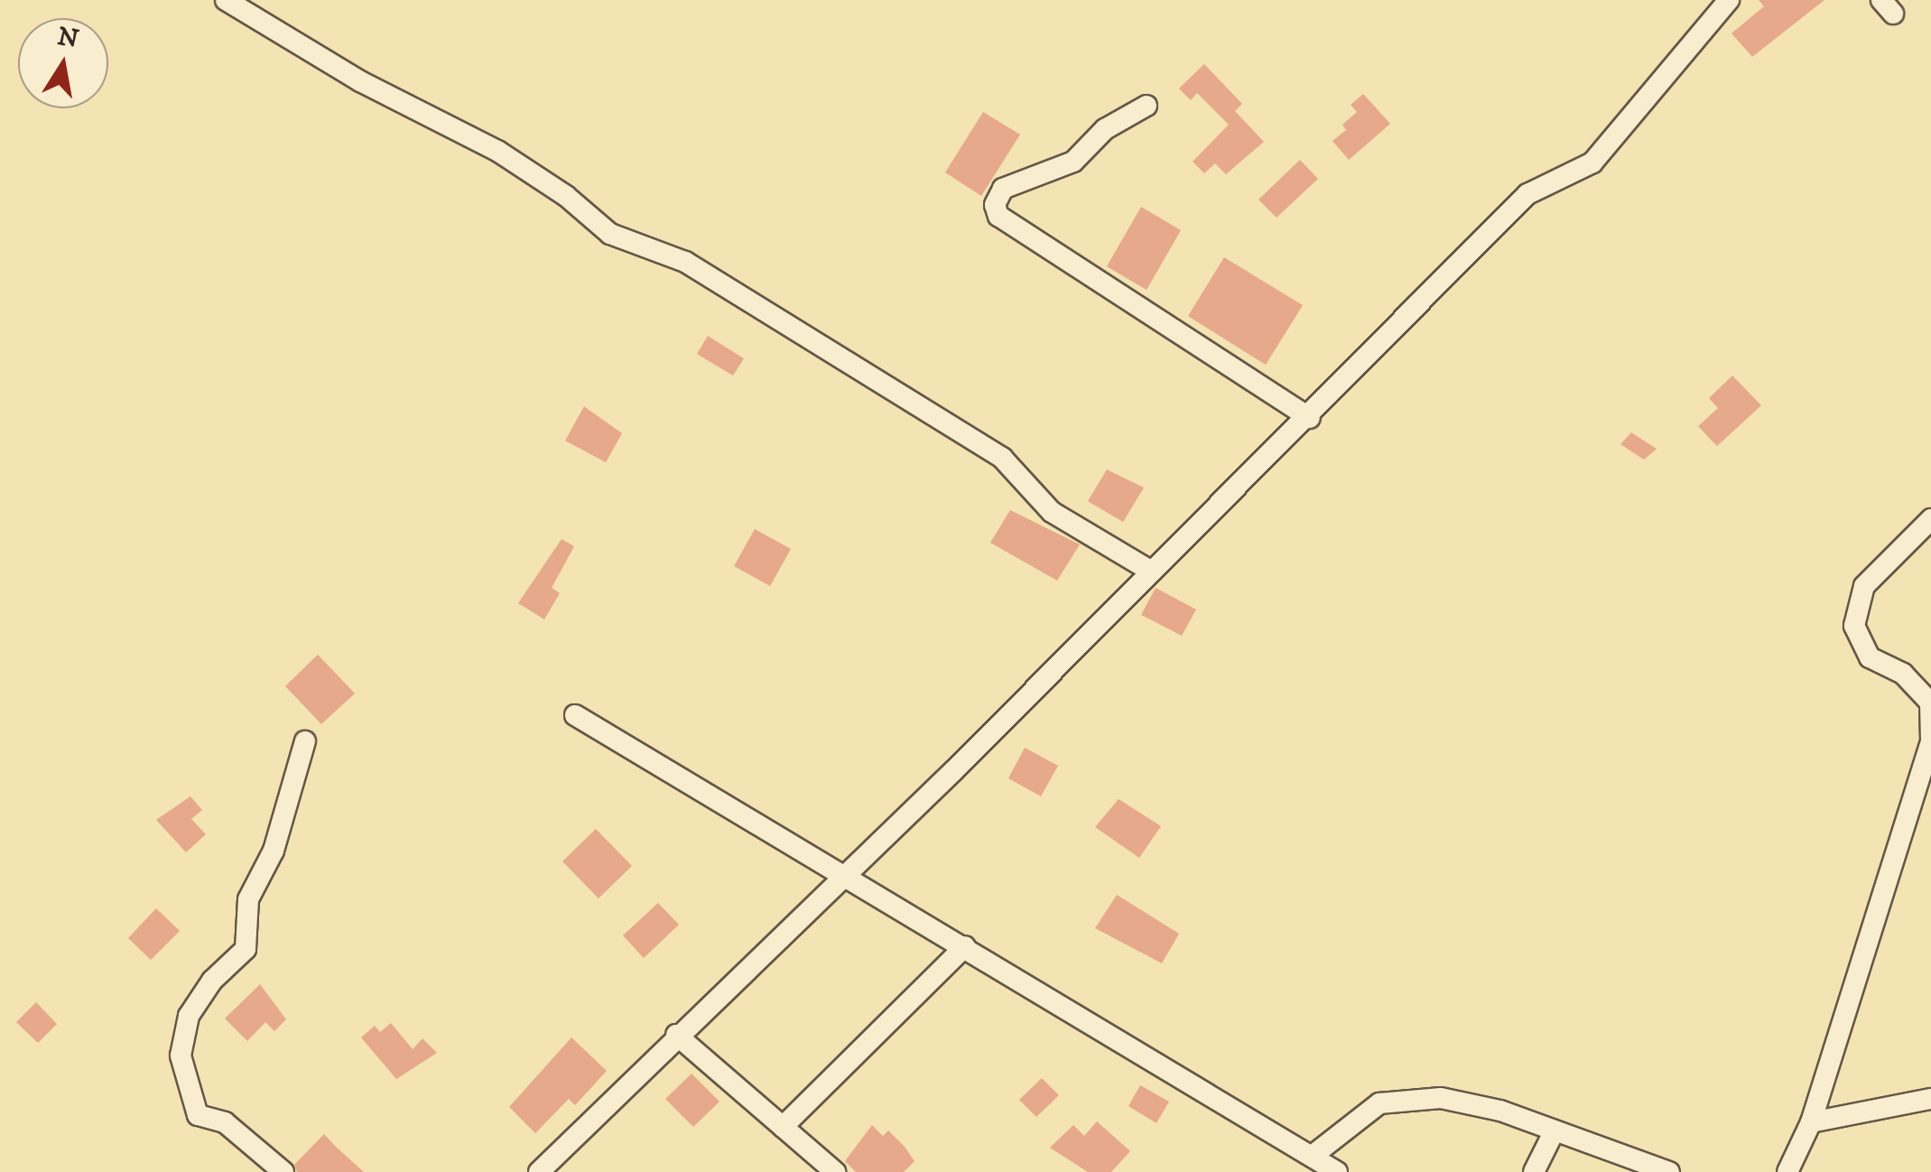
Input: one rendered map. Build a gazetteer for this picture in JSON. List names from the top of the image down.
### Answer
{
  "north": "top"
}
